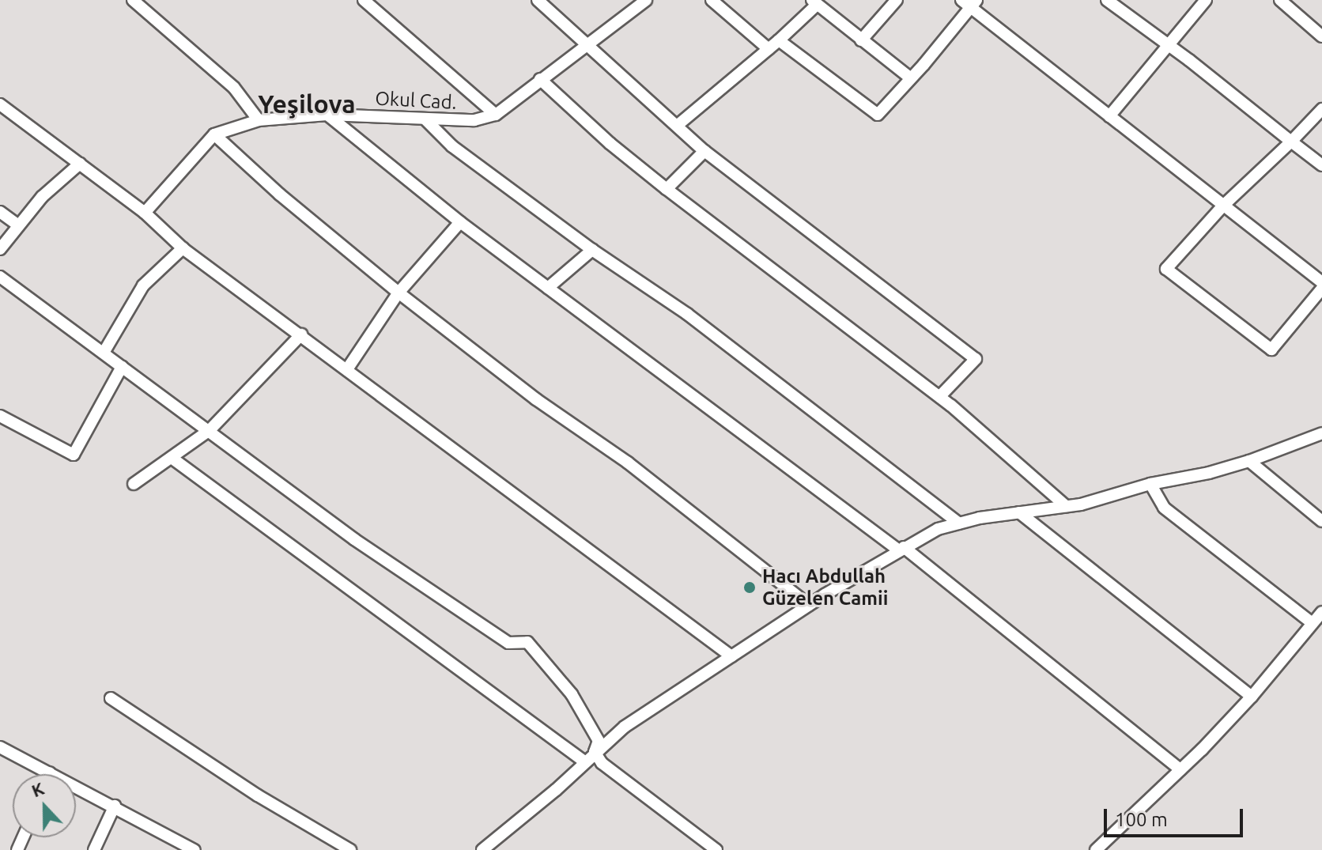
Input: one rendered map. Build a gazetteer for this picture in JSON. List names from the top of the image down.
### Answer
{
  "streets": {
    "street": ["Okul Cad."]
  },
  "districts": ["Yeşilova"],
  "places": ["Hacı Abdullah Güzelen Camii"],
  "scale_bar": "100 m",
  "north": "top"
}
